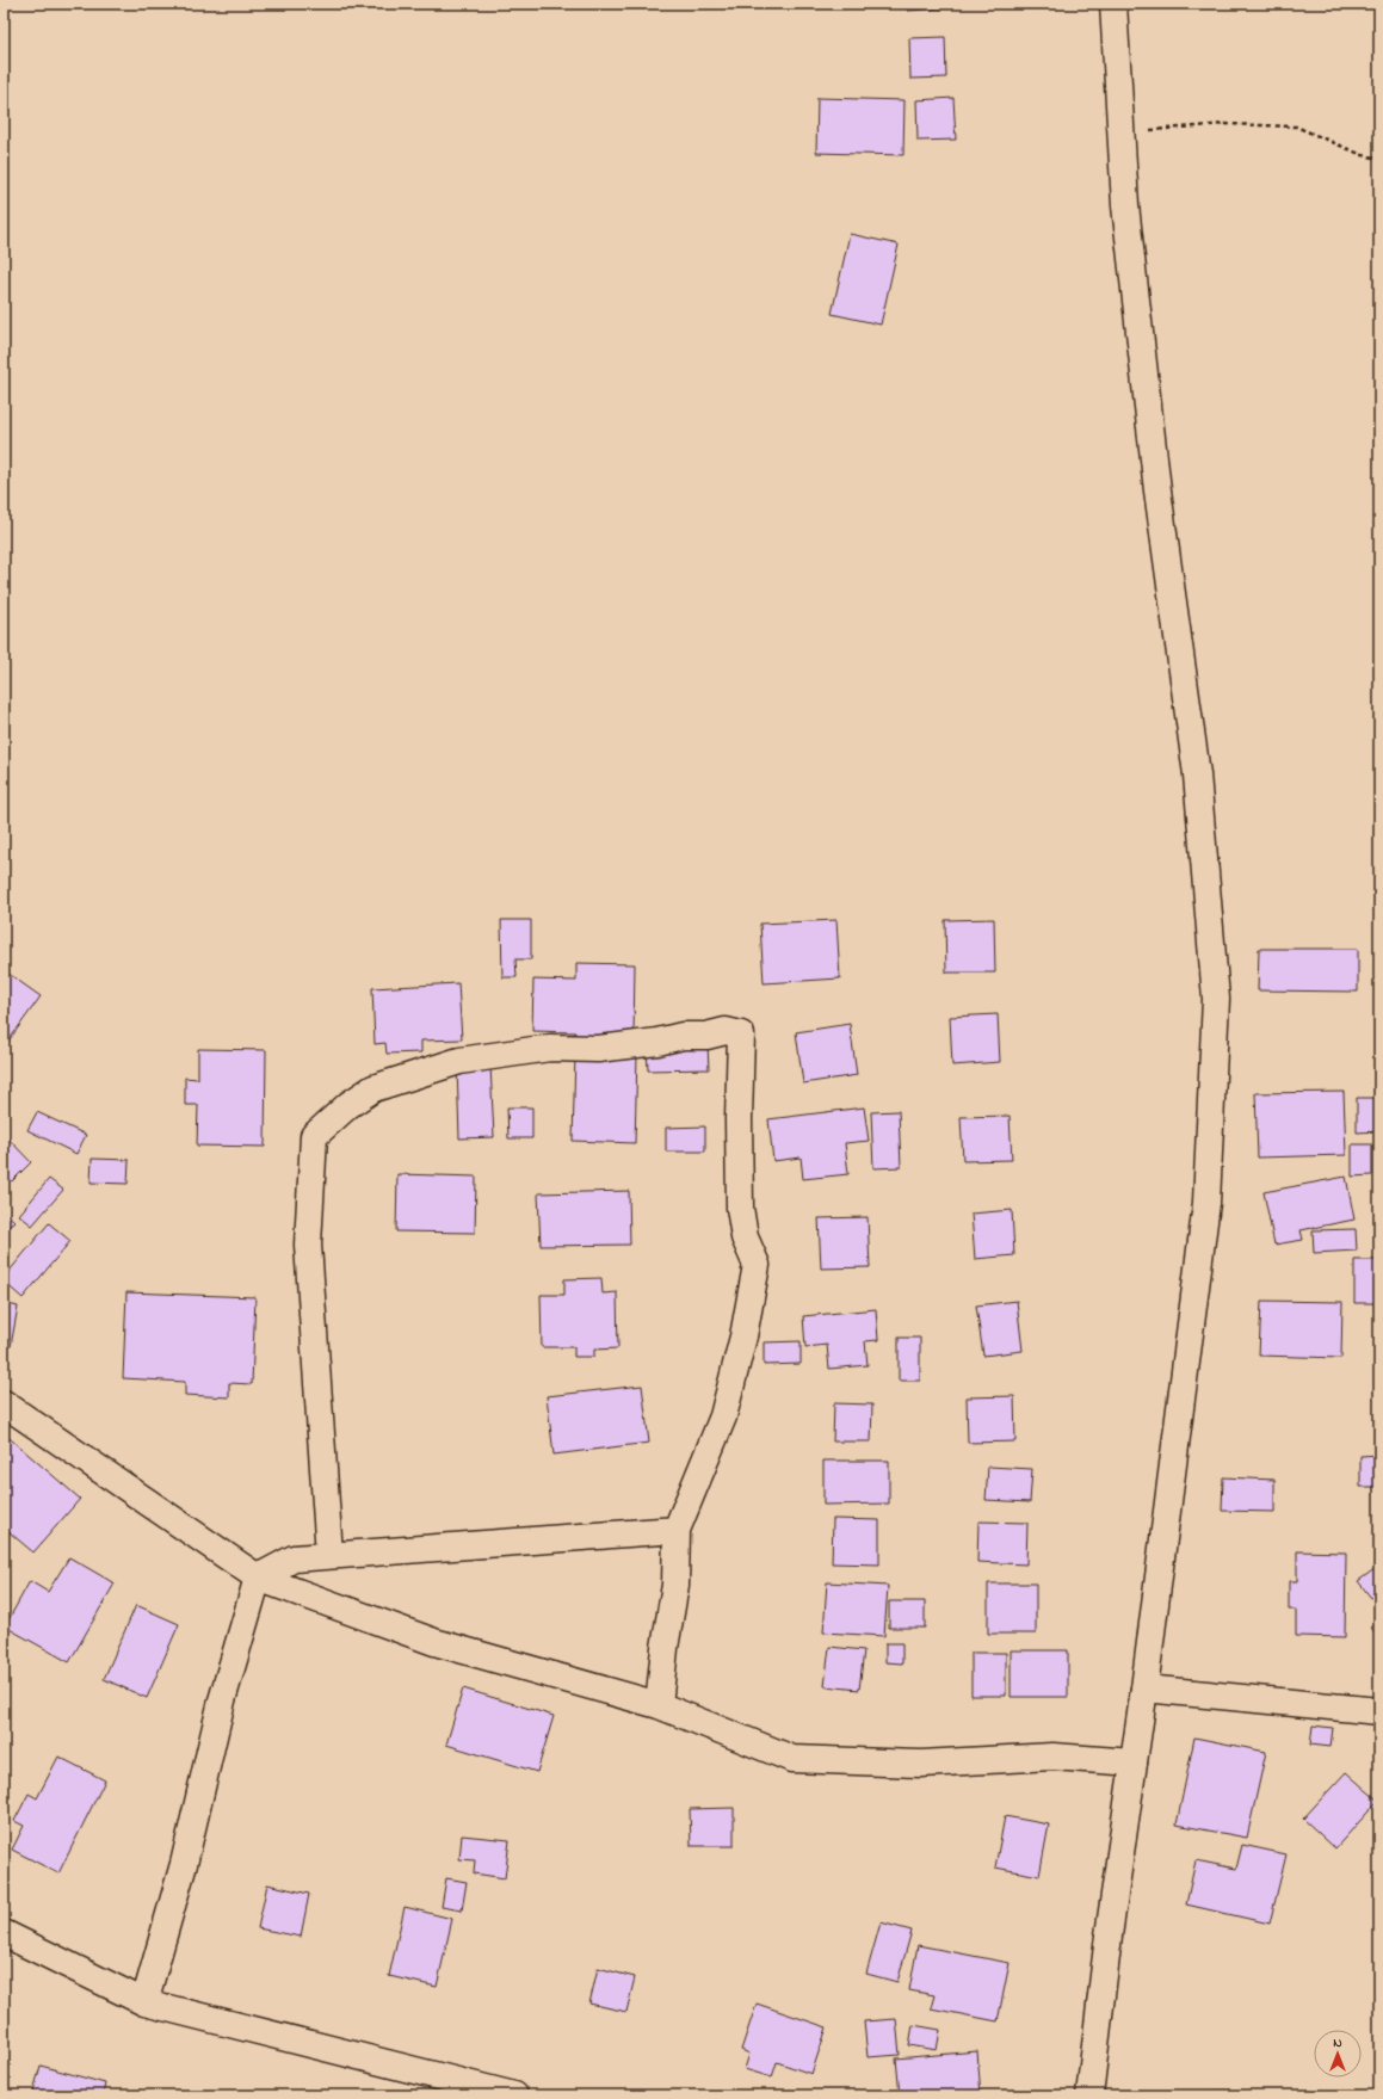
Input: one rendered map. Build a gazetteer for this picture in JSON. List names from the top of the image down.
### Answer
{
  "north": "top"
}
